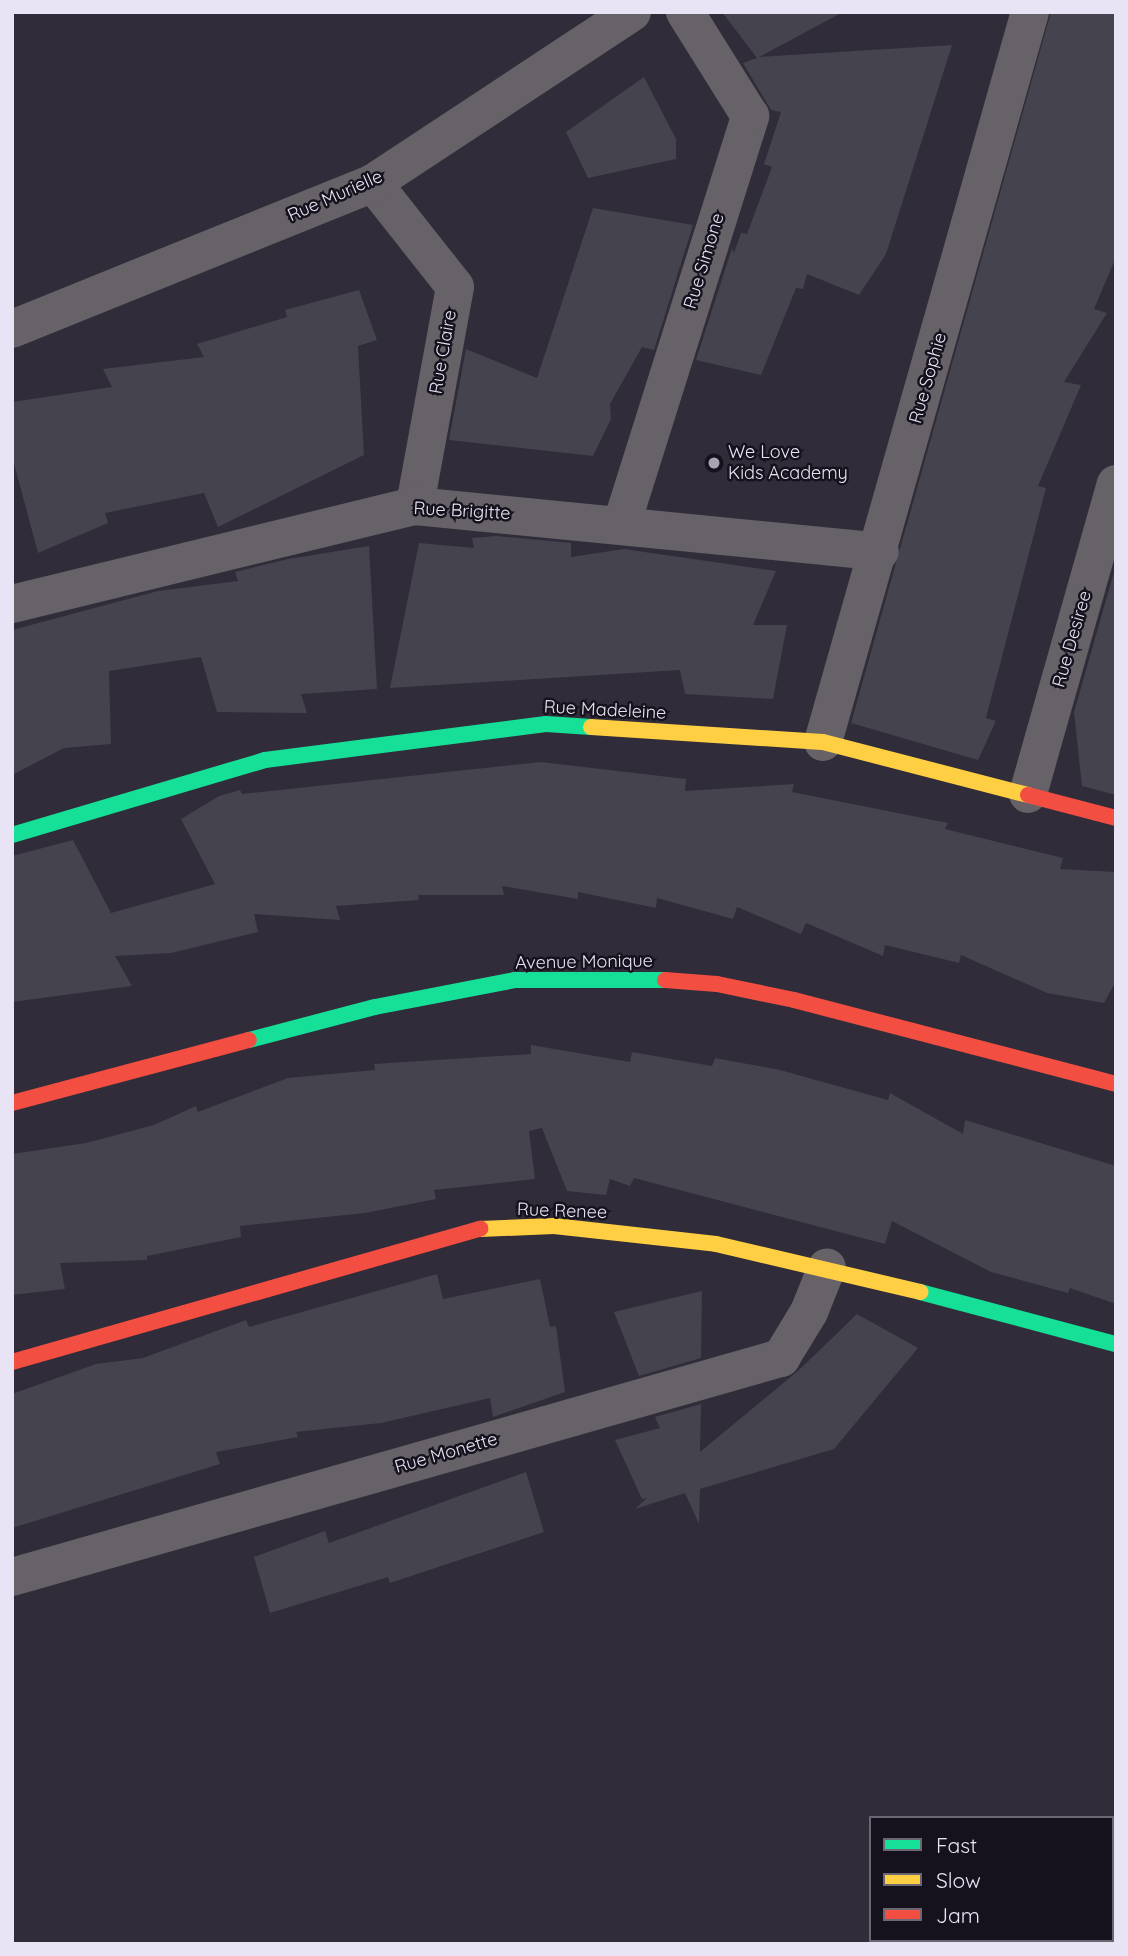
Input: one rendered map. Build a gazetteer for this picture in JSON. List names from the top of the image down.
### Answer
{
  "streets": {
    "street": [
      "Rue Murielle",
      "Rue Simone",
      "Rue Claire",
      "Rue Sophie",
      "Rue Brigitte",
      "Rue Desiree",
      "Rue Madeleine",
      "Avenue Monique",
      "Rue Renee",
      "Rue Monette"
    ]
  },
  "crossings": [
    ["Rue Murielle", "Rue Claire"],
    ["Rue Simone", "Rue Brigitte"],
    ["Rue Claire", "Rue Brigitte"],
    ["Rue Sophie", "Rue Brigitte"],
    ["Rue Sophie", "Rue Madeleine"],
    ["Rue Desiree", "Rue Madeleine"],
    ["Rue Renee", "Rue Monette"]
  ],
  "places": ["We Love Kids Academy"],
  "legend": ["Fast", "Slow", "Jam"]
}
